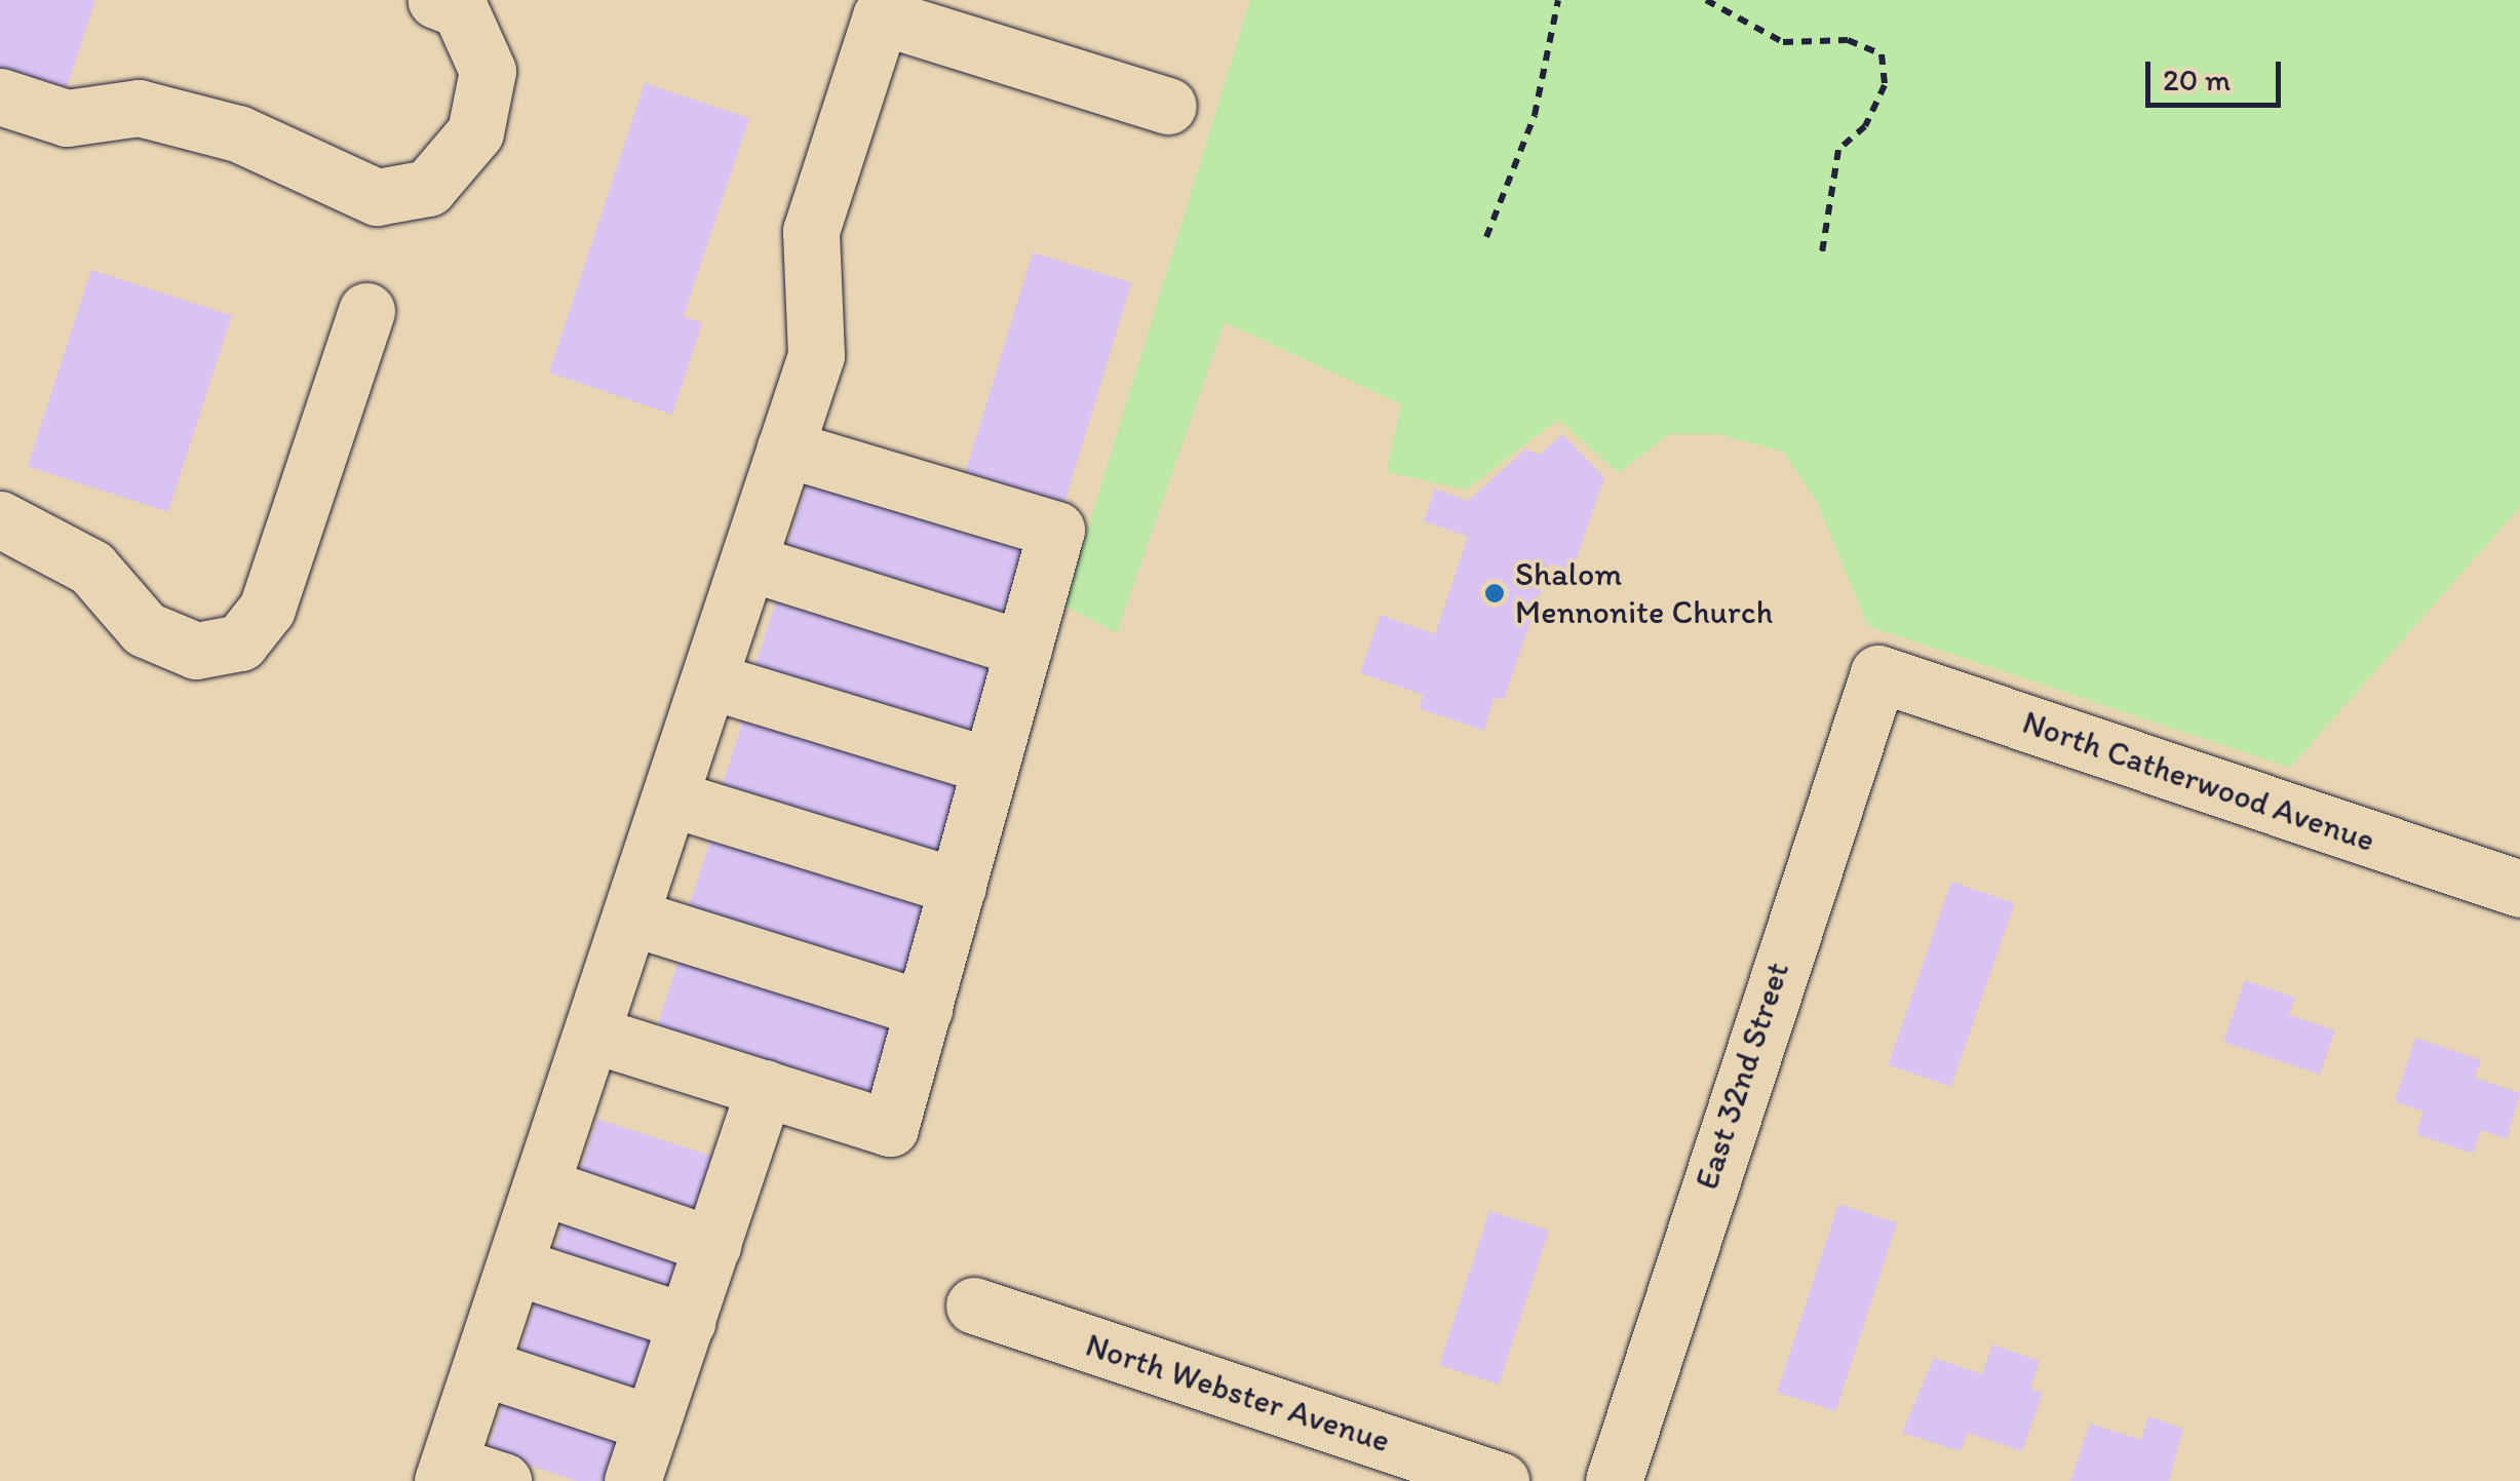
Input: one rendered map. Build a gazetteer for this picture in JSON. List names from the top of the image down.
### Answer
{
  "streets": {
    "street": ["North Catherwood Avenue", "East 32nd Street", "North Webster Avenue"]
  },
  "crossings": [
    ["North Catherwood Avenue", "East 32nd Street"]
  ],
  "places": ["Shalom Mennonite Church"],
  "scale_bar": "20 m"
}
